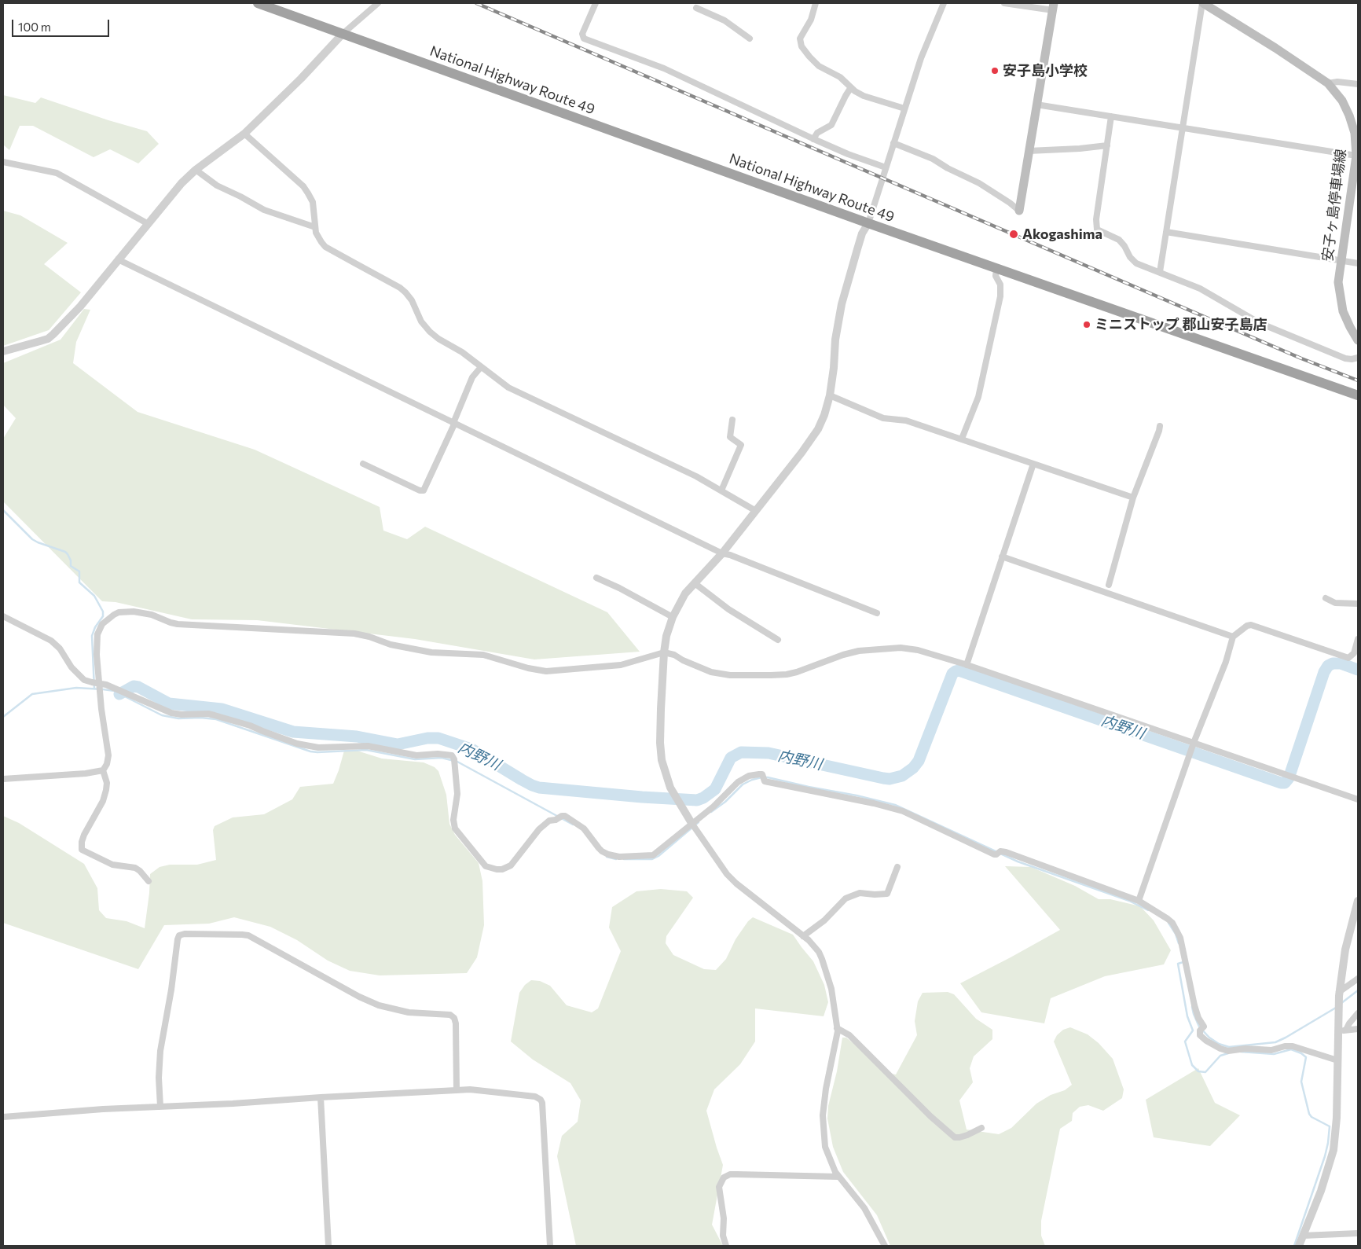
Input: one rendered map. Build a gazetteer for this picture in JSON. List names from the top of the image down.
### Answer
{
  "streets": {
    "highway": ["National Highway Route 49"],
    "main road": ["安子ヶ島停車場線"]
  },
  "water": ["内野川"],
  "places": ["安子島小学校", "Akogashima", "ミニストップ 郡山安子島店"],
  "scale_bar": "100 m"
}
